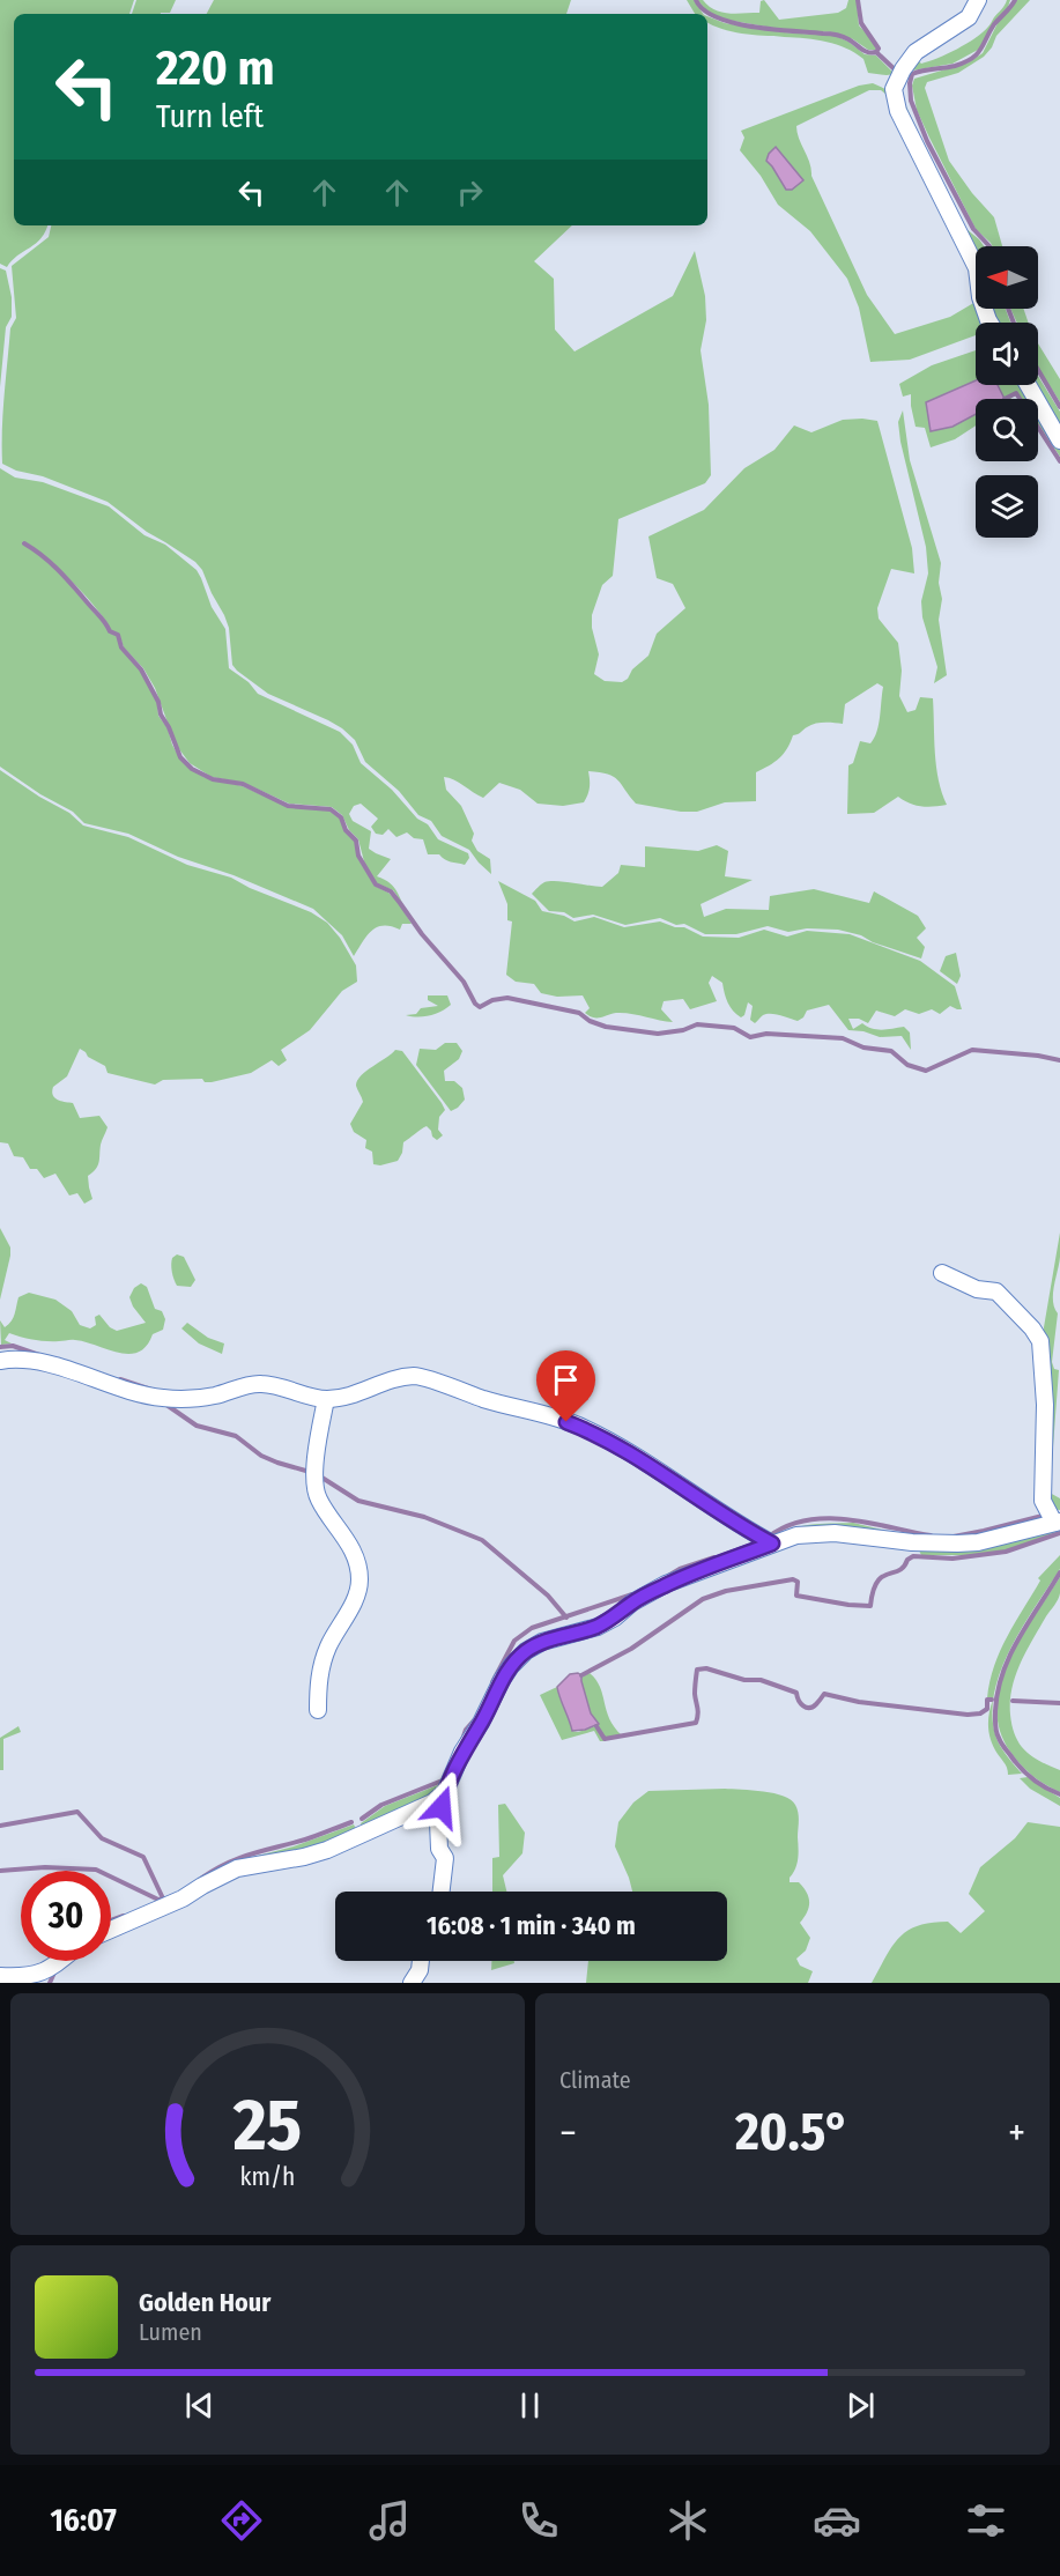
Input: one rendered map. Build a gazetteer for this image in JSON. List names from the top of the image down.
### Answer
{
  "north": "left",
  "page": {
    "turn": ["220 m", "Turn left"],
    "limit": "30",
    "trip": "16:08 · 1 min · 340 m",
    "tile": "Climate",
    "heat": ["−", "20.5°", "+"],
    "song": ["Golden Hour", "Lumen"],
    "tabs": "16:07",
    "gauge": ["25", "km/h"]
  }
}
